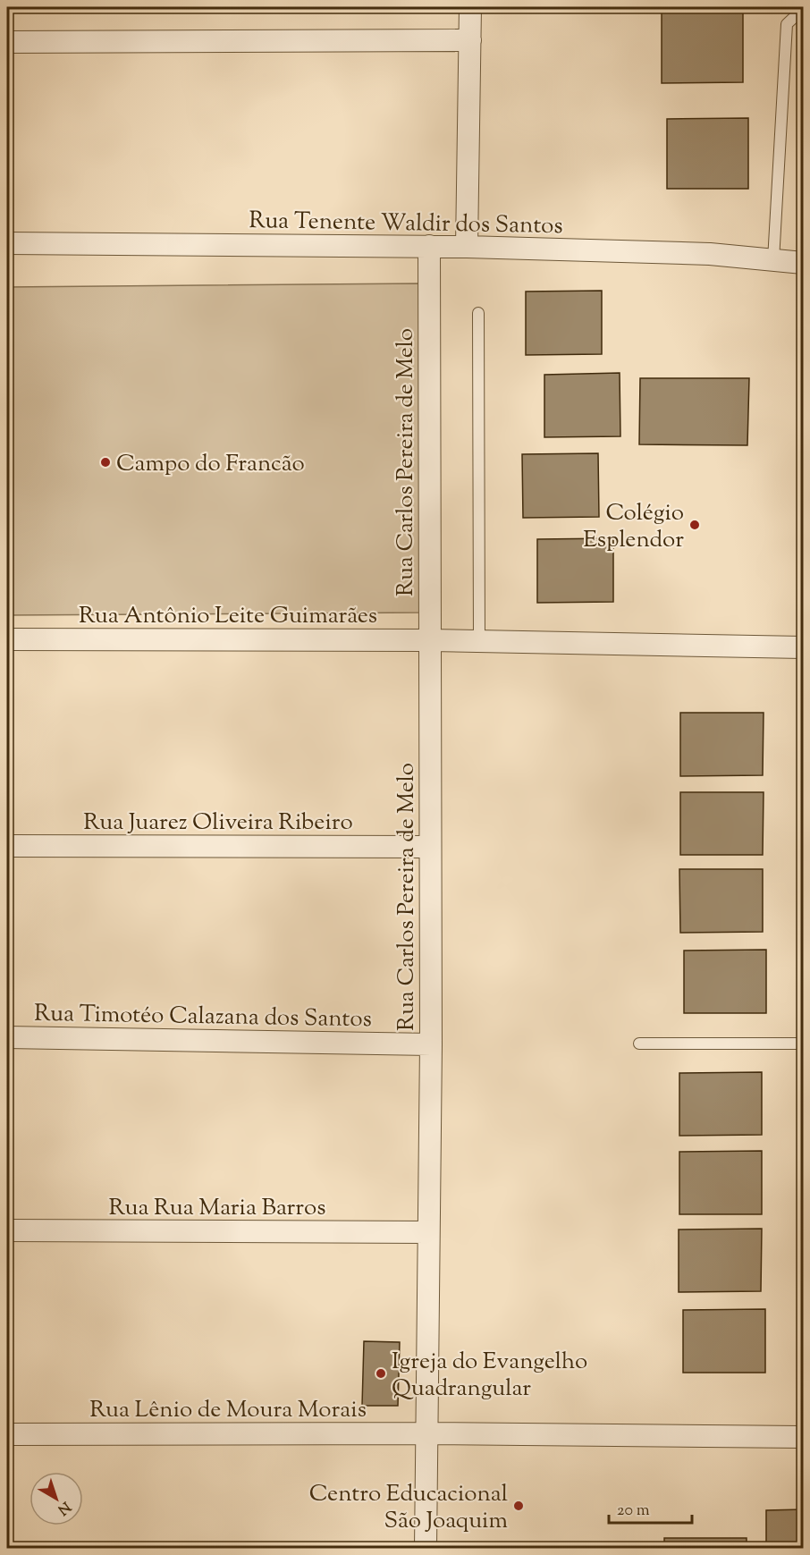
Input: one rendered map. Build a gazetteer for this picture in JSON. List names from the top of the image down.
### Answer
{
  "streets": {
    "street": [
      "Rua Tenente Waldir dos Santos",
      "Rua Carlos Pereira de Melo",
      "Rua Antônio Leite Guimarães",
      "Rua Juarez Oliveira Ribeiro",
      "Rua Timotéo Calazana dos Santos",
      "Rua Rua Maria Barros",
      "Rua Lênio de Moura Morais"
    ]
  },
  "crossings": [
    ["Rua Tenente Waldir dos Santos", "Rua Carlos Pereira de Melo"],
    ["Rua Carlos Pereira de Melo", "Rua Antônio Leite Guimarães"],
    ["Rua Carlos Pereira de Melo", "Rua Juarez Oliveira Ribeiro"],
    ["Rua Carlos Pereira de Melo", "Rua Timotéo Calazana dos Santos"],
    ["Rua Carlos Pereira de Melo", "Rua Rua Maria Barros"],
    ["Rua Carlos Pereira de Melo", "Rua Lênio de Moura Morais"]
  ],
  "places": [
    "Campo do Francão",
    "Colégio Esplendor",
    "Igreja do Evangelho Quadrangular",
    "Centro Educacional São Joaquim"
  ],
  "scale_bar": "20 m",
  "north": "bottom right"
}
